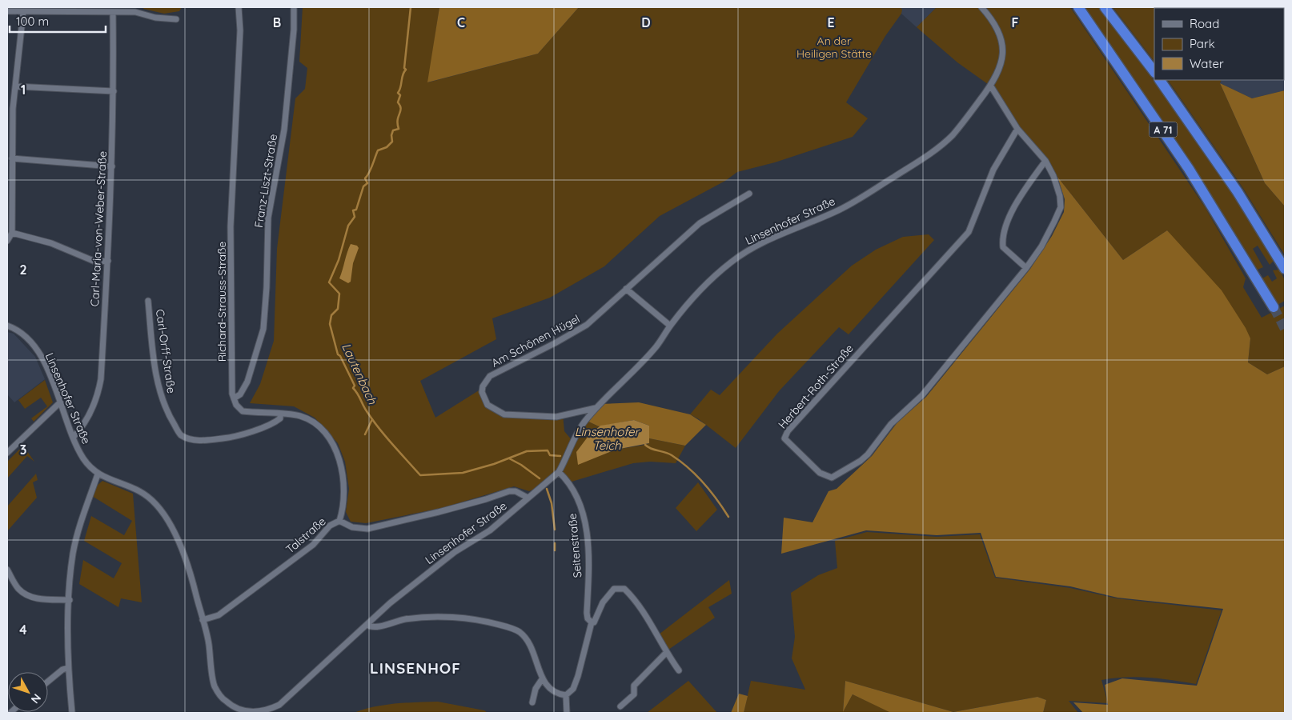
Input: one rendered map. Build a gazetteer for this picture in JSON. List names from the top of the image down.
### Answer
{
  "streets": {
    "highway": ["A 71"],
    "street": [
      "Franz-Liszt-Straße",
      "Linsenhofer Straße",
      "Carl-Maria-von-Weber-Straße",
      "Richard-Strauss-Straße",
      "Am Schönen Hügel",
      "Carl-Orff-Straße",
      "Herbert-Roth-Straße",
      "Talstraße",
      "Seitenstraße"
    ]
  },
  "crossings": [
    ["Franz-Liszt-Straße", "Richard-Strauss-Straße"],
    ["Linsenhofer Straße", "Carl-Maria-von-Weber-Straße"],
    ["Linsenhofer Straße", "Am Schönen Hügel"],
    ["Linsenhofer Straße", "Herbert-Roth-Straße"],
    ["Linsenhofer Straße", "Talstraße"],
    ["Linsenhofer Straße", "Seitenstraße"]
  ],
  "districts": ["LINSENHOF"],
  "water": ["Lautenbach", "Linsenhofer Teich"],
  "parks": ["An der Heiligen Stätte"],
  "legend": ["Road", "Park", "Water"],
  "scale_bar": "100 m",
  "north": "bottom right",
  "grid": {
    "columns": [
      "B",
      "C",
      "D",
      "E",
      "F"
    ],
    "rows": [
      "1",
      "2",
      "3",
      "4"
    ]
  }
}
